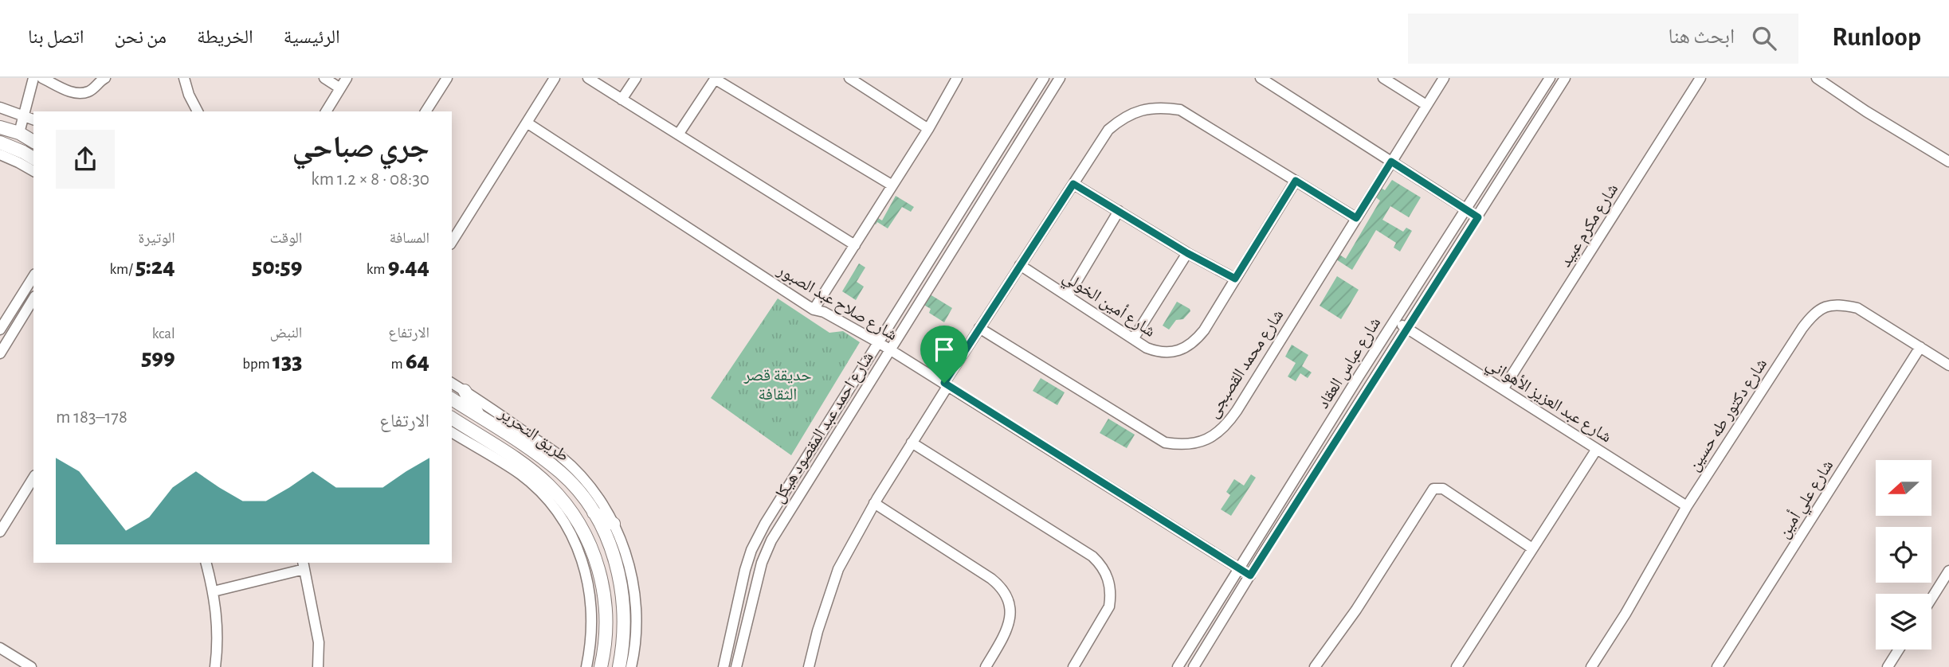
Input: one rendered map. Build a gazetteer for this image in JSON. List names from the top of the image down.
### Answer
{
  "streets": {
    "street": [
      "شارع مكرم عبيد",
      "شارع صلاح عبد الصبور",
      "شارع أمين الخولي",
      "شارع عباس العقاد",
      "شارع محمد القصبجى",
      "شارع عبد العزيز الأهواني",
      "شارع دكتور طه حسين",
      "شارع احمد عبد المقصود هيكل",
      "طريق التحرير",
      "شارع علي أمين"
    ]
  },
  "crossings": [
    ["شارع مكرم عبيد", "شارع عبد العزيز الأهواني"],
    ["شارع صلاح عبد الصبور", "شارع عباس العقاد"],
    ["شارع صلاح عبد الصبور", "شارع احمد عبد المقصود هيكل"],
    ["شارع عباس العقاد", "شارع عبد العزيز الأهواني"],
    ["شارع عبد العزيز الأهواني", "شارع دكتور طه حسين"],
    ["شارع دكتور طه حسين", "شارع علي أمين"]
  ],
  "parks": ["حديقة قصر الثقافة"],
  "north": "left",
  "page": {
    "header": "Runloop",
    "search": "ابحث هنا",
    "nav": [
      "الرئيسية",
      "الخريطة",
      "من نحن",
      "اتصل بنا"
    ],
    "heading": ["جري صباحي", "08:30 · 8 × 1.2 km"],
    "stats": [
      ["المسافة", "9.44 km"],
      ["الوقت", "50:59"],
      ["الوتيرة", "5:24 /km"],
      ["الارتفاع", "64 m"],
      ["النبض", "133 bpm"],
      ["kcal", "599"]
    ],
    "chart": ["الارتفاع", "178–183 m"]
  }
}
